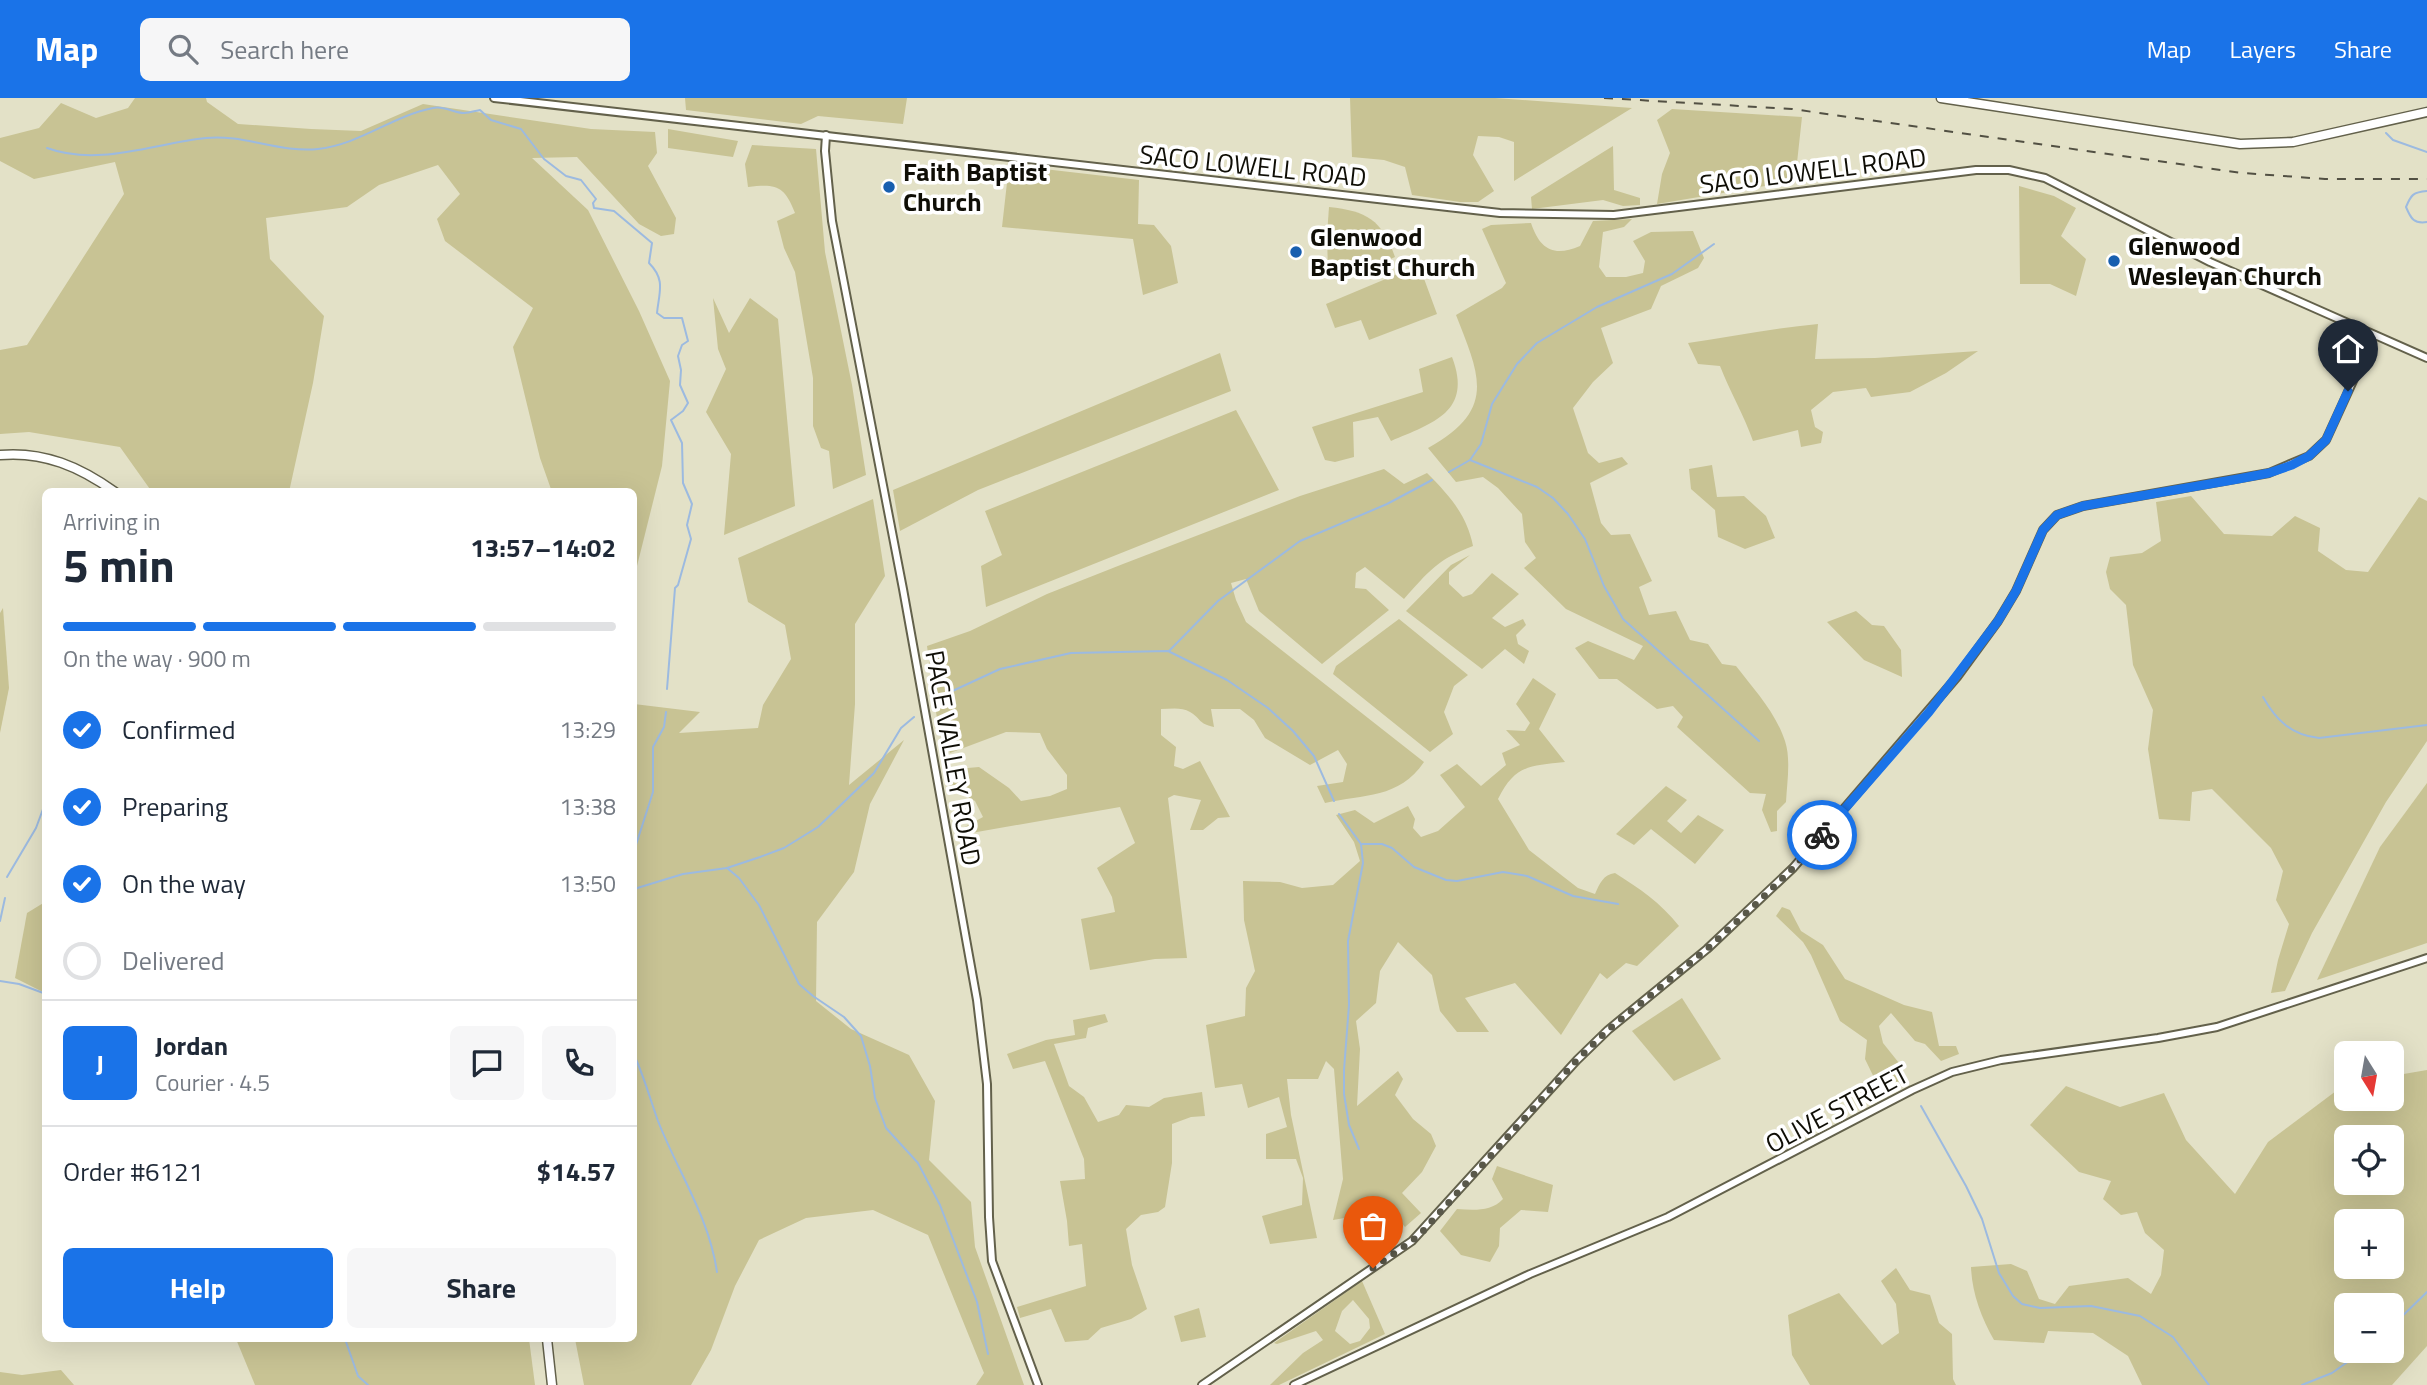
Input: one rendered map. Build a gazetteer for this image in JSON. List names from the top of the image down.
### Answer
{
  "streets": {
    "street": ["SACO LOWELL ROAD", "PACE VALLEY ROAD", "OLIVE STREET"]
  },
  "crossings": [
    ["SACO LOWELL ROAD", "PACE VALLEY ROAD"]
  ],
  "places": ["Faith Baptist Church", "Glenwood Baptist Church", "Glenwood Wesleyan Church"],
  "north": "bottom",
  "page": {
    "header": "Map",
    "search": "Search here",
    "nav": ["Map", "Layers", "Share"],
    "heading": ["5 min", "Arriving in", "13:57–14:02"],
    "panel": [
      "Jordan",
      "Courier · 4.5",
      "Order #6121",
      "$14.57"
    ],
    "bar": "On the way · 900 m",
    "list": [
      ["Confirmed", "13:29"],
      ["Preparing", "13:38"],
      ["On the way", "13:50"],
      "Delivered"
    ],
    "round": "J",
    "map_buttons": ["+", "−"],
    "buttons": ["Help", "Share"]
  }
}
